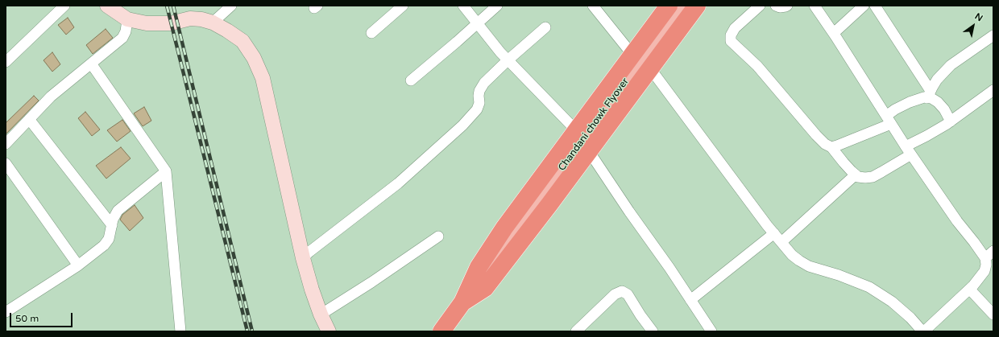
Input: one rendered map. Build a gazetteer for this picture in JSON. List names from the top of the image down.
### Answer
{
  "streets": {
    "main road": ["Chandani chowk Flyover"]
  },
  "scale_bar": "50 m",
  "north": "top right"
}
